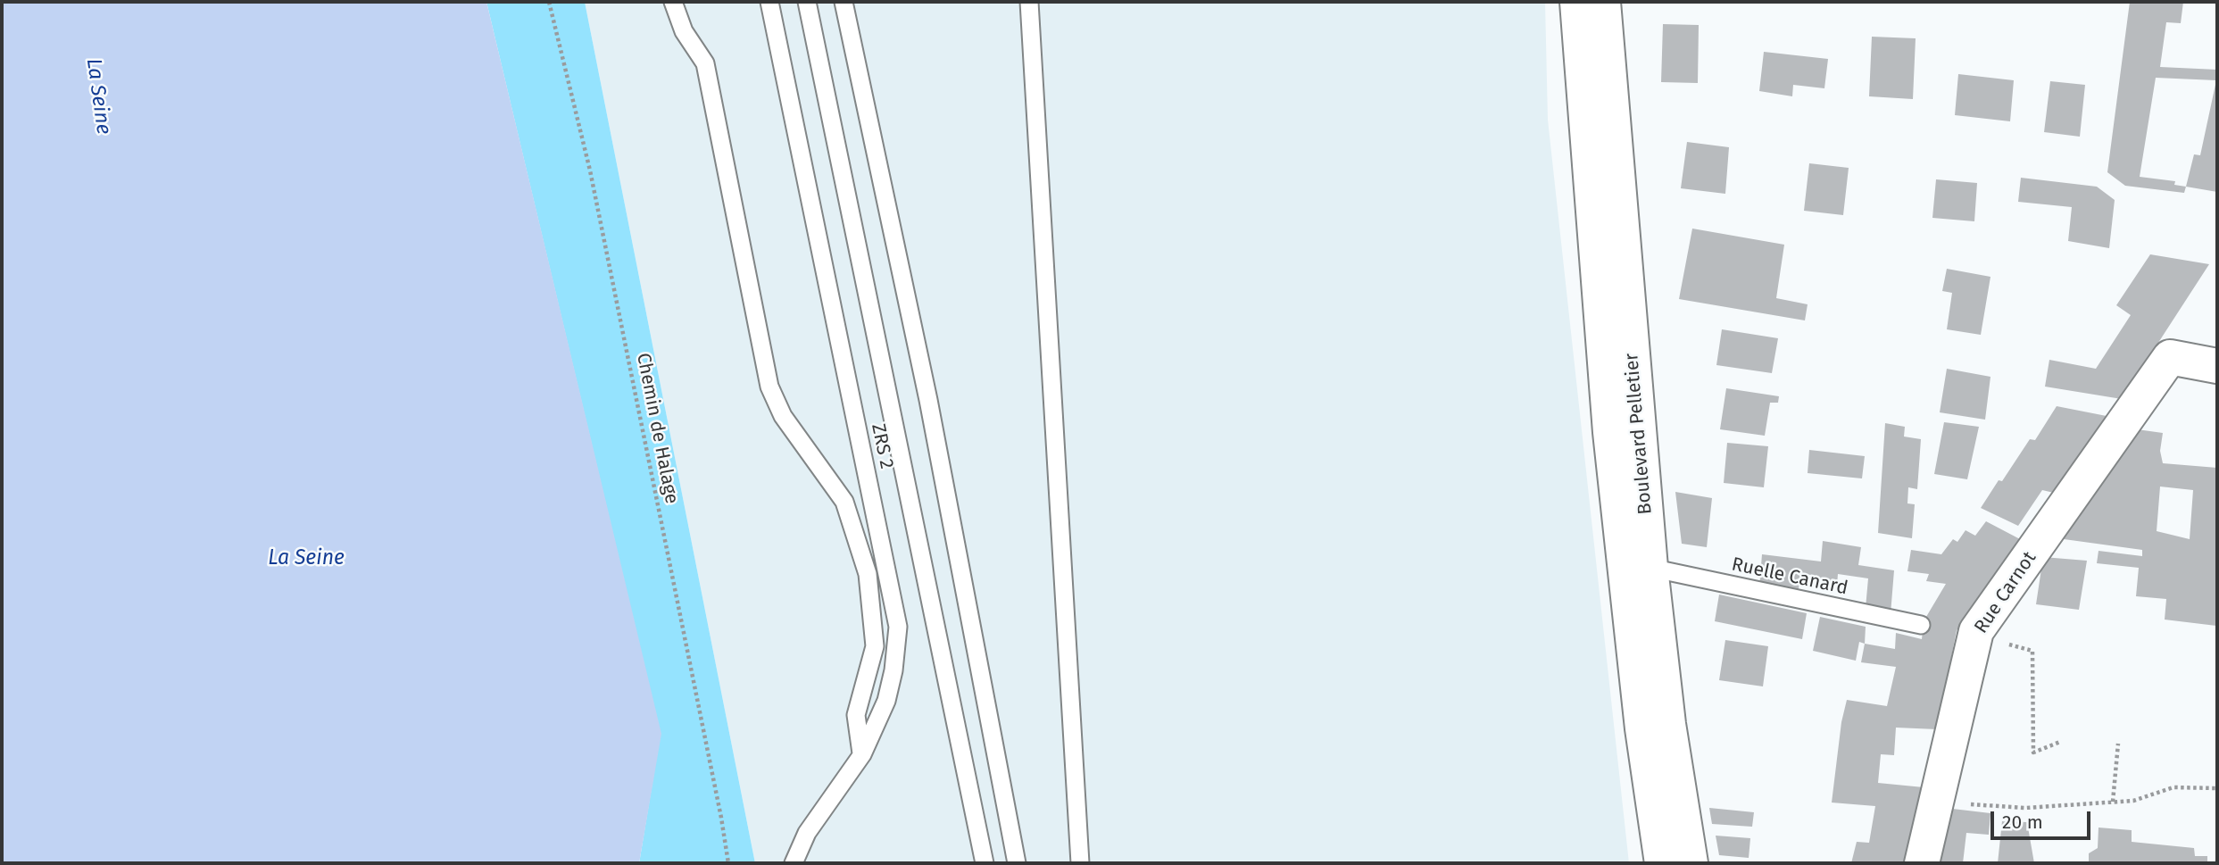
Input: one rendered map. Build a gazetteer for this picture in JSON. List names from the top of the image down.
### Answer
{
  "streets": {
    "main road": ["Boulevard Pelletier", "Rue Carnot"],
    "lane": ["ZRS 2", "Ruelle Canard"],
    "path": ["Chemin de Halage"]
  },
  "crossings": [
    ["Boulevard Pelletier", "Ruelle Canard"]
  ],
  "water": ["La Seine"],
  "scale_bar": "20 m"
}
